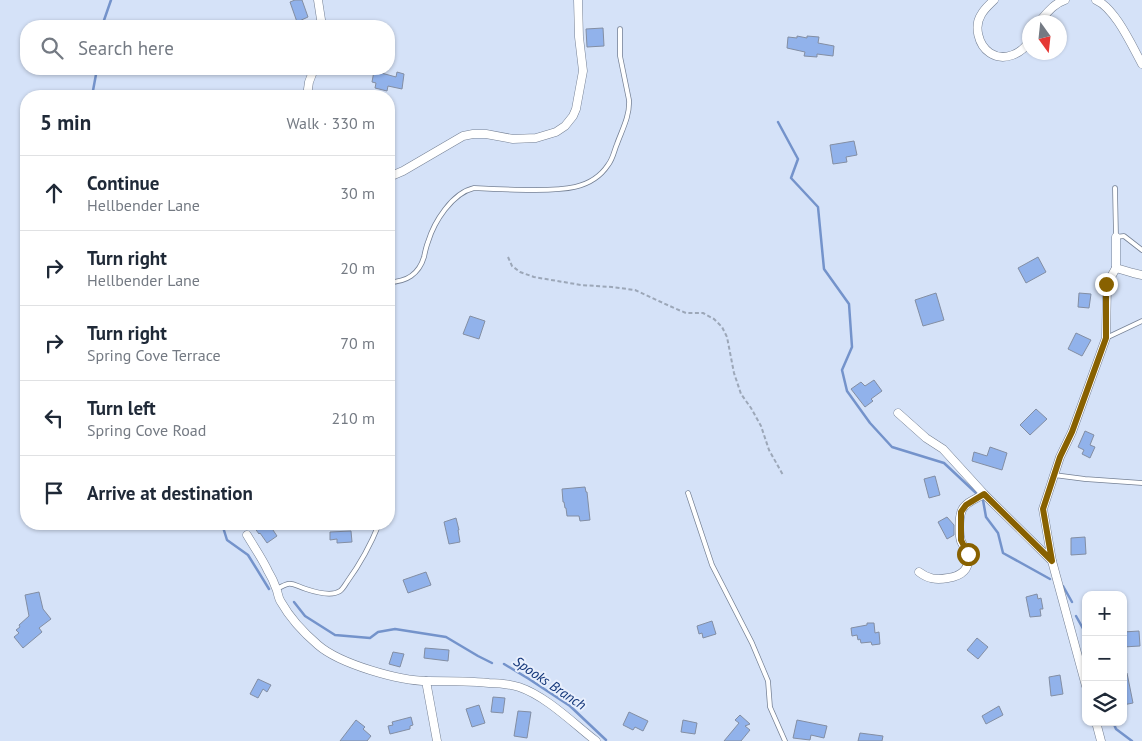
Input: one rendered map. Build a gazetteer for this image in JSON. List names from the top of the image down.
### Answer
{
  "water": ["Spooks Branch"],
  "north": "bottom",
  "page": {
    "search": "Search here",
    "heading": ["5 min", "Walk · 330 m"],
    "list": [
      ["Continue", "Hellbender Lane", "30 m"],
      ["Turn right", "Hellbender Lane", "20 m"],
      ["Turn right", "Spring Cove Terrace", "70 m"],
      ["Turn left", "Spring Cove Road", "210 m"],
      "Arrive at destination"
    ],
    "map_buttons": ["+", "−"]
  }
}
